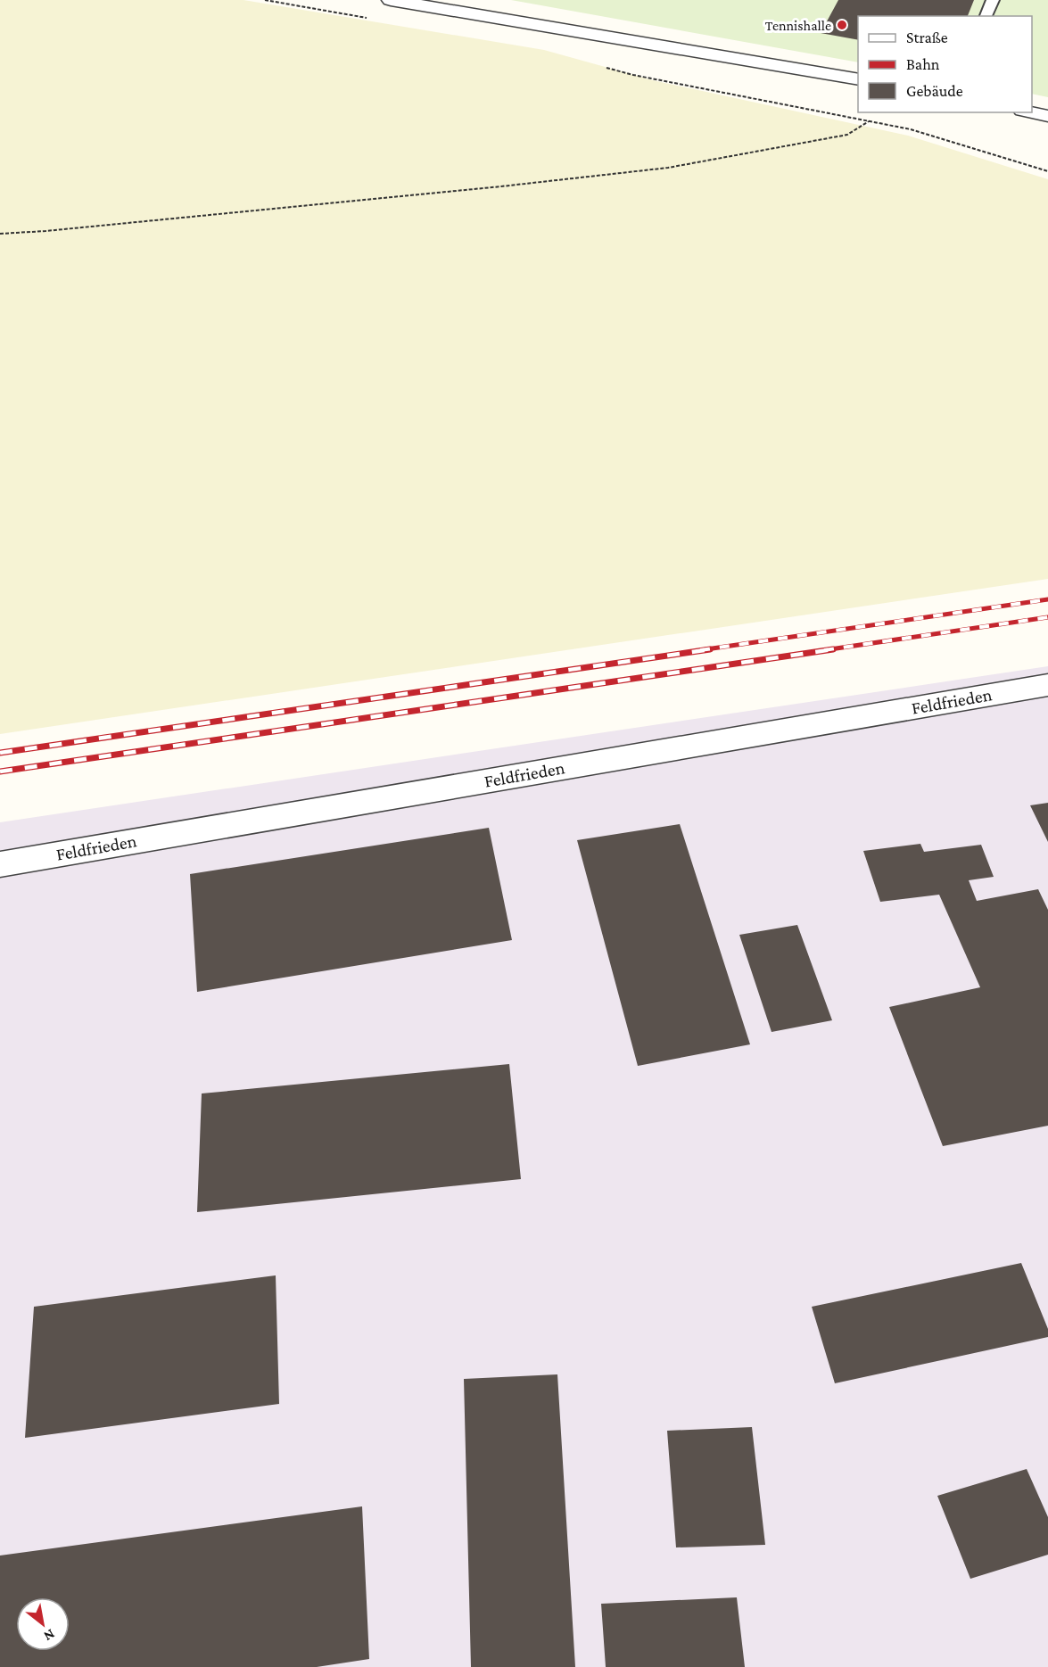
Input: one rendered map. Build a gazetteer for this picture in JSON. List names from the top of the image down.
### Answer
{
  "streets": {
    "street": ["Feldfrieden"]
  },
  "places": ["Tennishalle"],
  "legend": ["Straße", "Bahn", "Gebäude"],
  "north": "bottom right"
}
